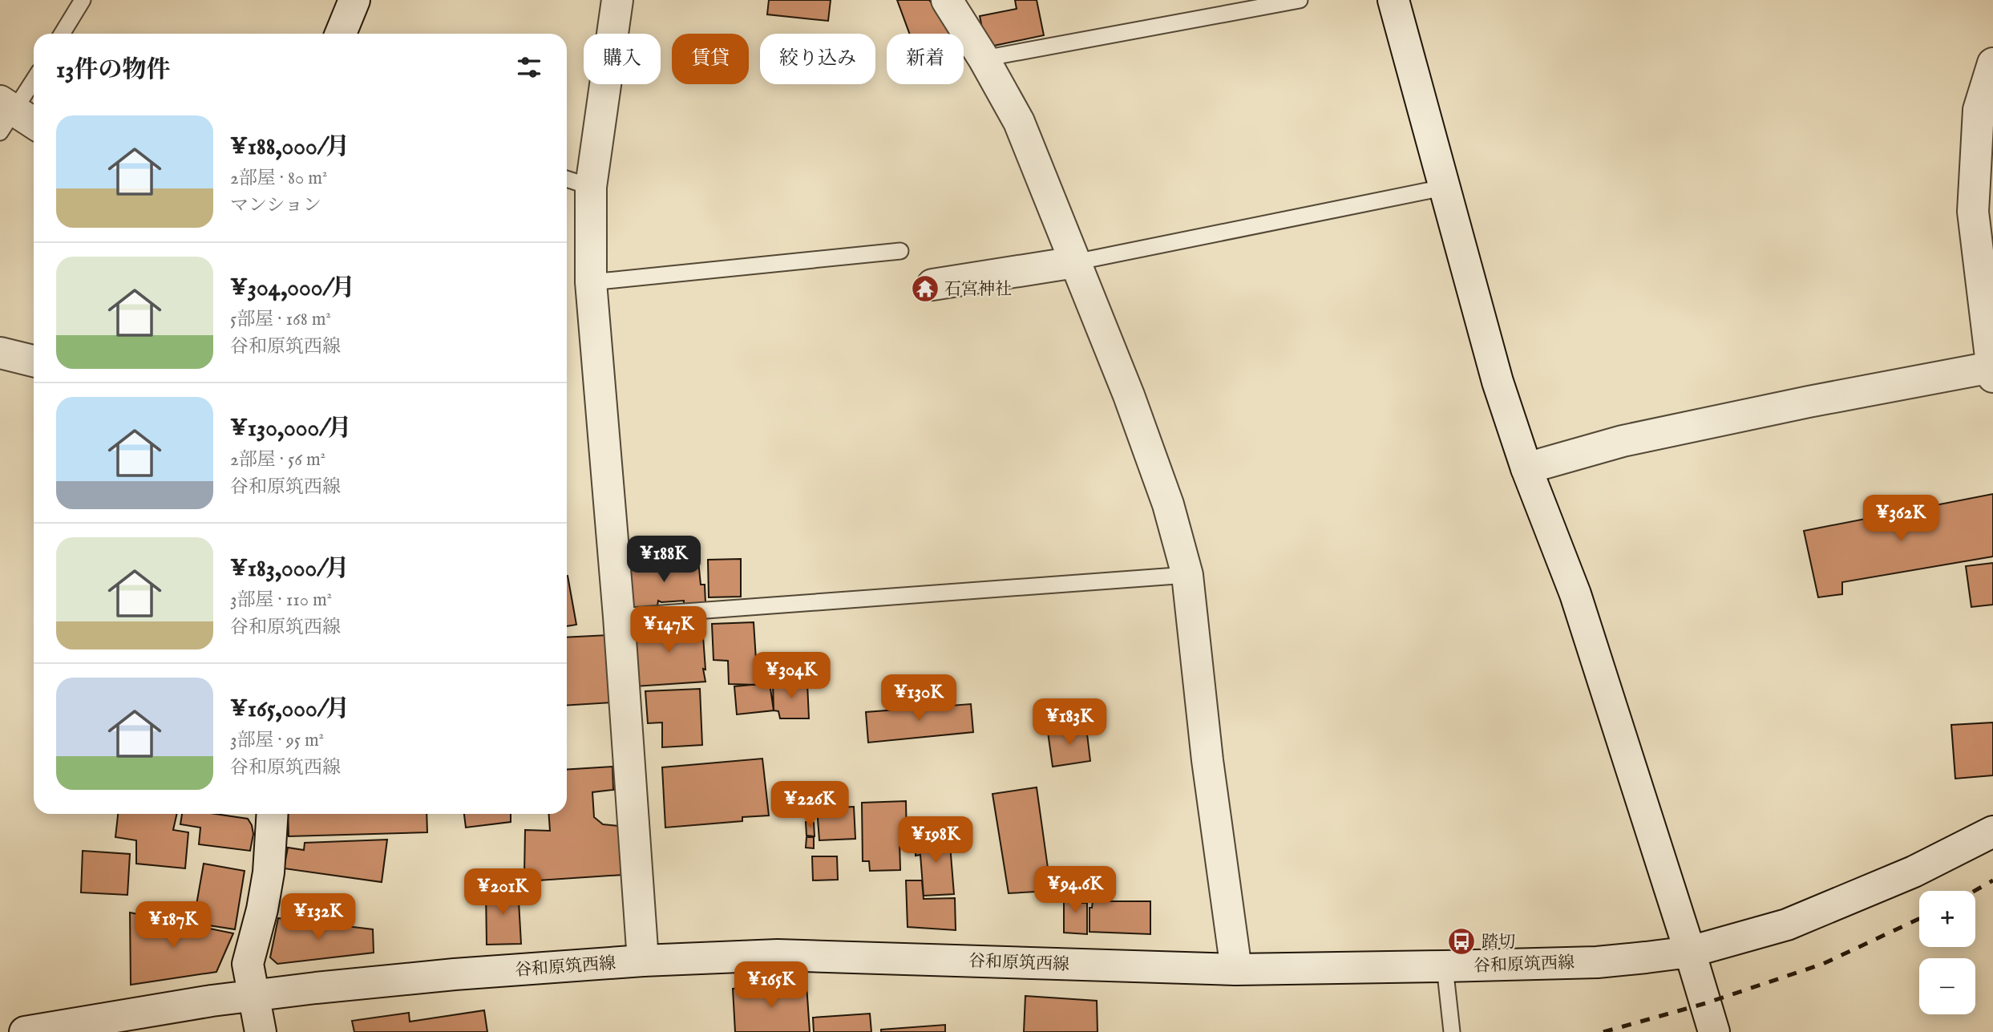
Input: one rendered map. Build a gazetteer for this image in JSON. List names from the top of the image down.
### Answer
{
  "streets": {
    "street": ["谷和原筑西線"]
  },
  "places": {
    "temple": ["石宮神社"],
    "bus stop": ["踏切"]
  },
  "page": {
    "chip": [
      "購入",
      "賃貸",
      "絞り込み",
      "新着"
    ],
    "heading": "13件の物件",
    "list": [
      {
        "name": "¥188,000/月",
        "note": "2部屋 · 80 m² · マンション"
      },
      {
        "name": "¥304,000/月",
        "note": "5部屋 · 168 m² · 谷和原筑西線"
      },
      {
        "name": "¥130,000/月",
        "note": "2部屋 · 56 m² · 谷和原筑西線"
      },
      {
        "name": "¥183,000/月",
        "note": "3部屋 · 110 m² · 谷和原筑西線"
      },
      {
        "name": "¥165,000/月",
        "note": "3部屋 · 95 m² · 谷和原筑西線"
      }
    ],
    "price": [
      "¥362K",
      "¥188K",
      "¥147K",
      "¥304K",
      "¥130K",
      "¥183K",
      "¥226K",
      "¥198K",
      "¥94.6K",
      "¥201K",
      "¥132K",
      "¥187K",
      "¥165K"
    ],
    "map_buttons": ["+", "−"]
  }
}
